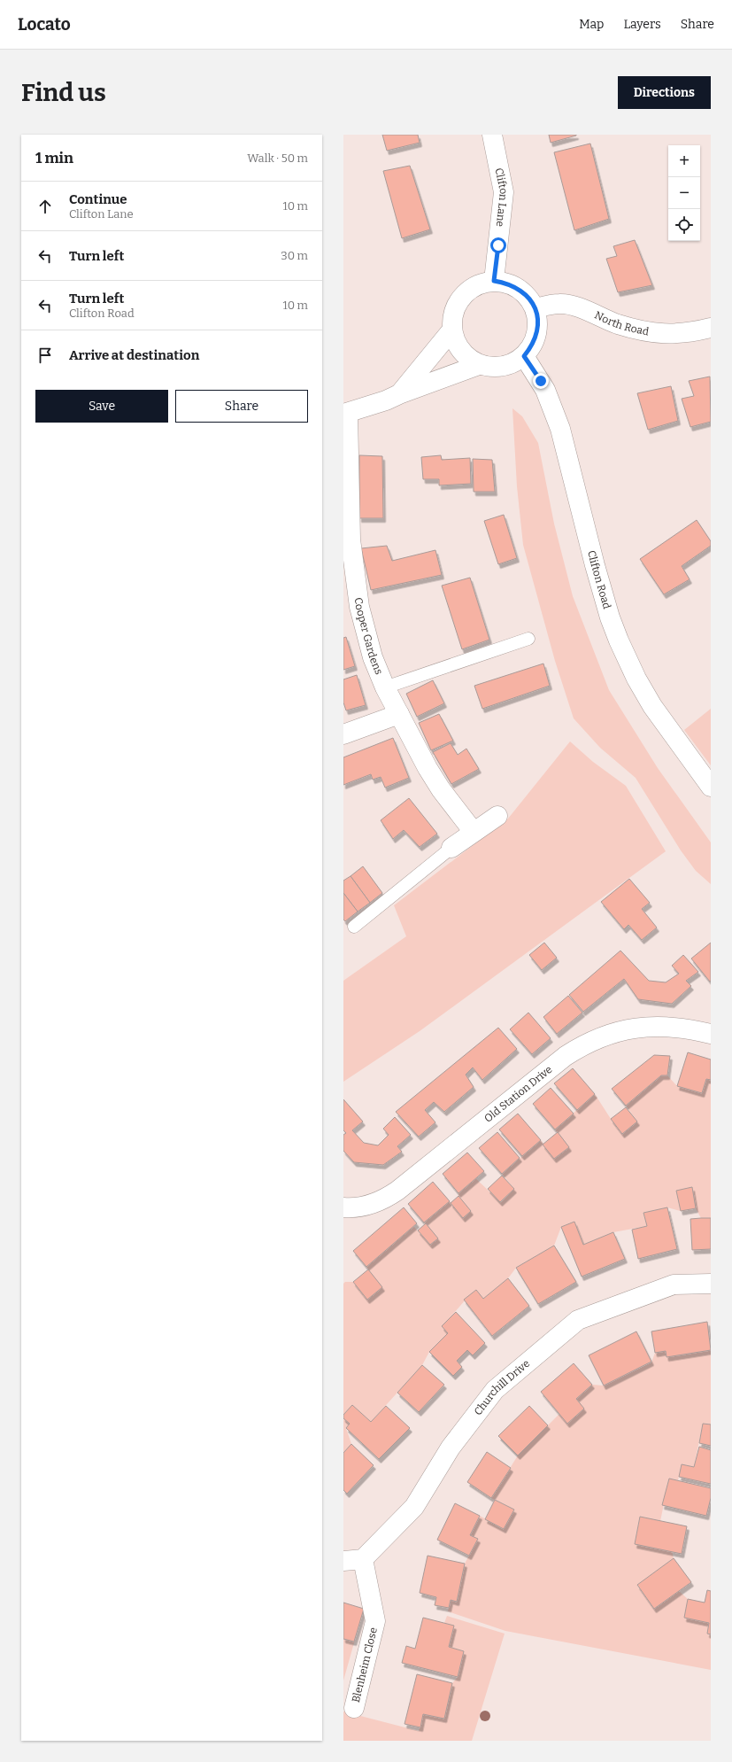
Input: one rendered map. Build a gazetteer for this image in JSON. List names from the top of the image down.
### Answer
{
  "streets": {
    "street": [
      "Clifton Lane",
      "North Road",
      "Clifton Road",
      "Cooper Gardens",
      "Old Station Drive",
      "Churchill Drive",
      "Blenheim Close"
    ]
  },
  "crossings": [
    ["Clifton Lane", "North Road"],
    ["Clifton Lane", "Clifton Road"],
    ["North Road", "Clifton Road"],
    ["Churchill Drive", "Blenheim Close"]
  ],
  "page": {
    "header": "Locato",
    "nav": ["Map", "Layers", "Share"],
    "buttons": [
      "Directions",
      ["Save", "Share"]
    ],
    "title": "Find us",
    "heading": ["1 min", "Walk · 50 m"],
    "map_buttons": ["+", "−"],
    "list": [
      ["Continue", "Clifton Lane", "10 m"],
      ["Turn left", "30 m"],
      ["Turn left", "Clifton Road", "10 m"],
      "Arrive at destination"
    ]
  }
}
